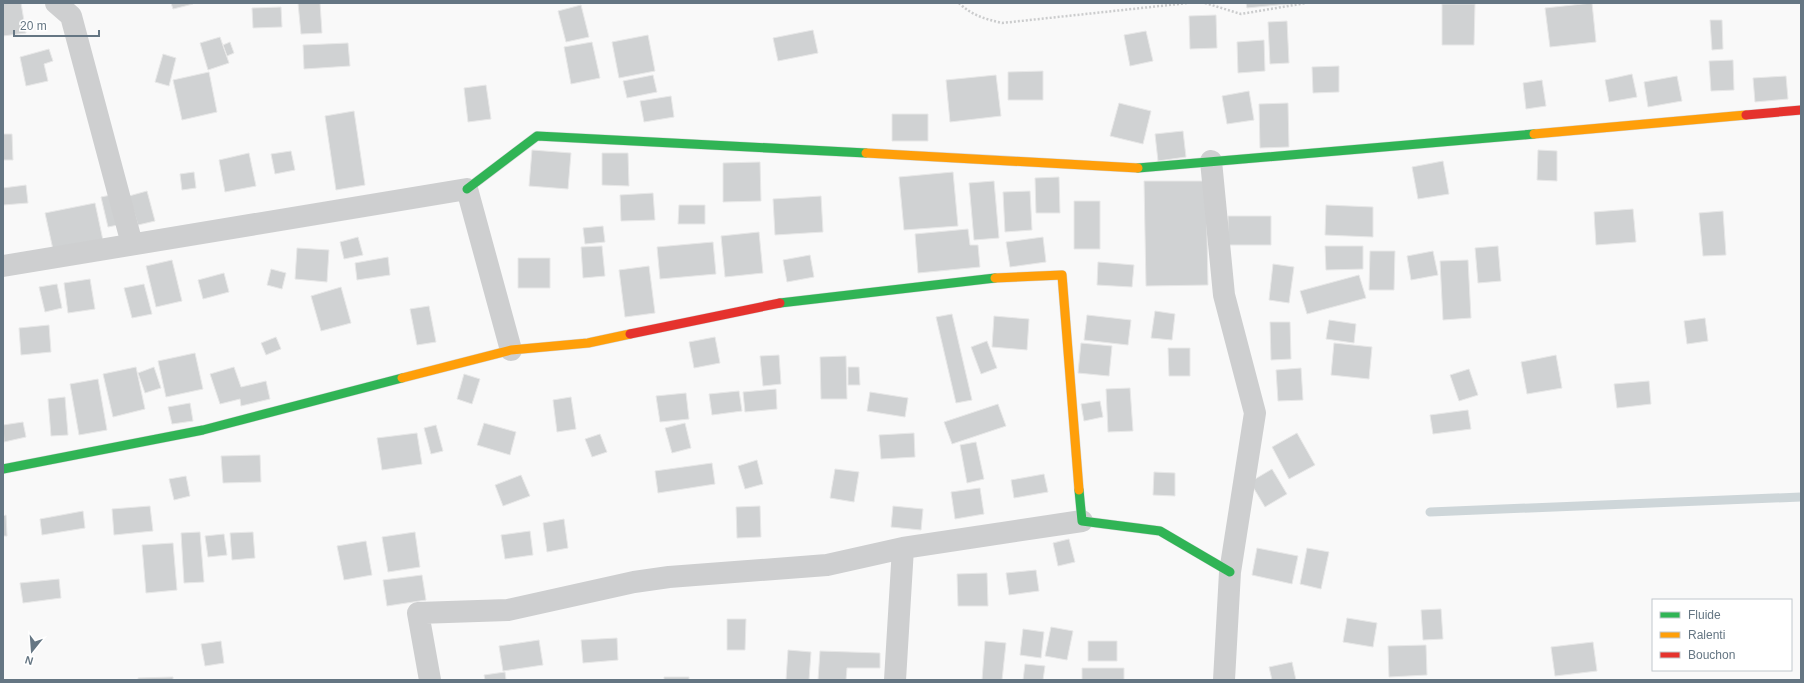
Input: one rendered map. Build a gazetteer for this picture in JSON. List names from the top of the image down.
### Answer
{
  "legend": ["Fluide", "Ralenti", "Bouchon"],
  "scale_bar": "20 m",
  "north": "bottom"
}
